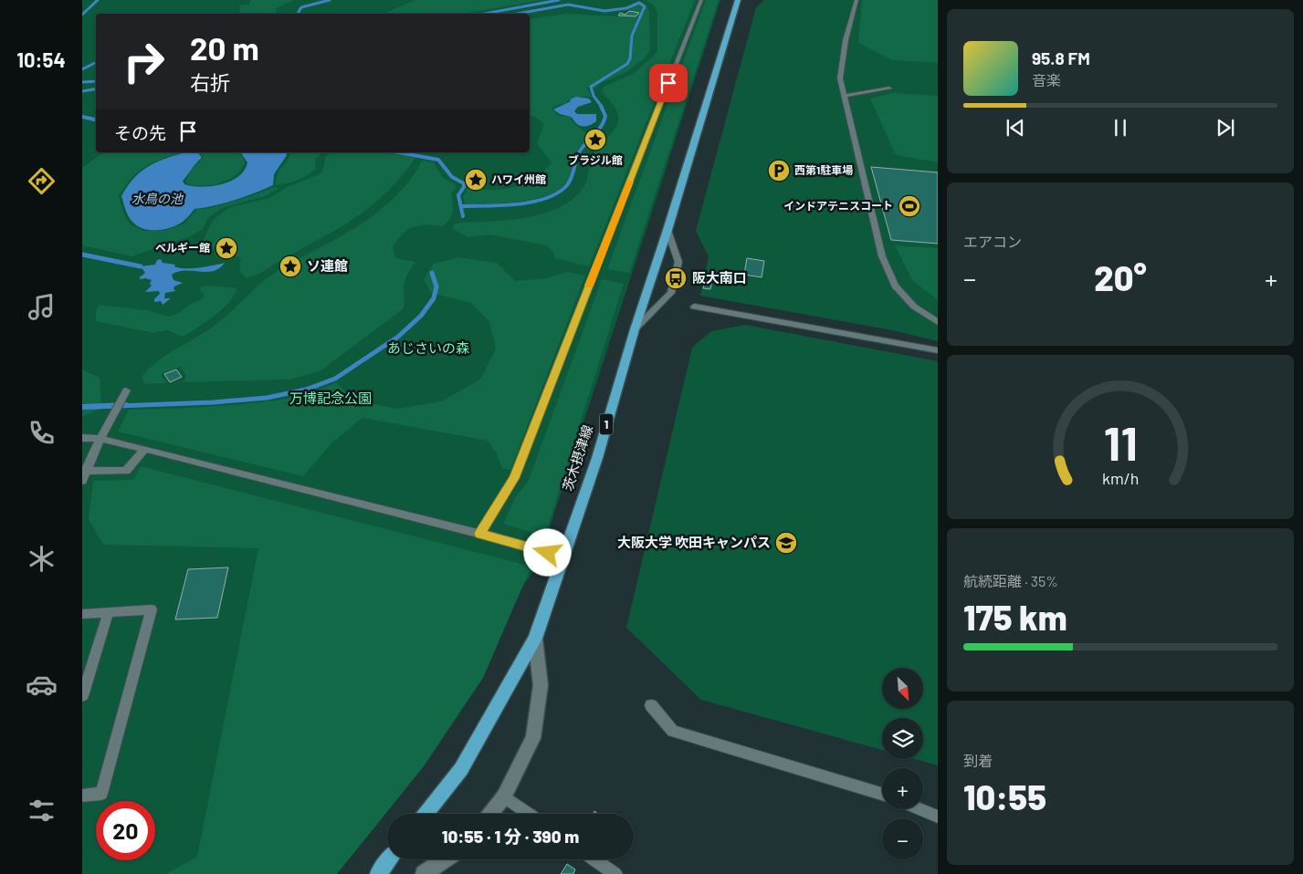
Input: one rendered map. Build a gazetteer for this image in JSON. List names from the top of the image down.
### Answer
{
  "streets": {
    "main road": ["1", "茨木摂津線"]
  },
  "water": ["水鳥の池"],
  "parks": ["あじさいの森", "万博記念公園"],
  "places": {
    "place": [
      "ブラジル館",
      "ハワイ州館",
      "ベルギー館",
      "ソ連館"
    ],
    "parking": ["西第1駐車場"],
    "sports": ["インドアテニスコート"],
    "bus stop": ["阪大南口"],
    "school or university": ["大阪大学 吹田キャンパス"]
  },
  "north": "bottom right",
  "page": {
    "tabs": "10:54",
    "turn": ["20 m", "右折"],
    "song": ["95.8 FM", "音楽"],
    "then": "その先",
    "tile": [
      "エアコン",
      ["航続距離 · 35%", "175 km"],
      ["到着", "10:55"]
    ],
    "heat": ["−", "20°", "+"],
    "map_buttons": ["+", "−"],
    "limit": "20",
    "trip": "10:55 · 1 分 · 390 m",
    "gauge": ["11", "km/h"]
  }
}
